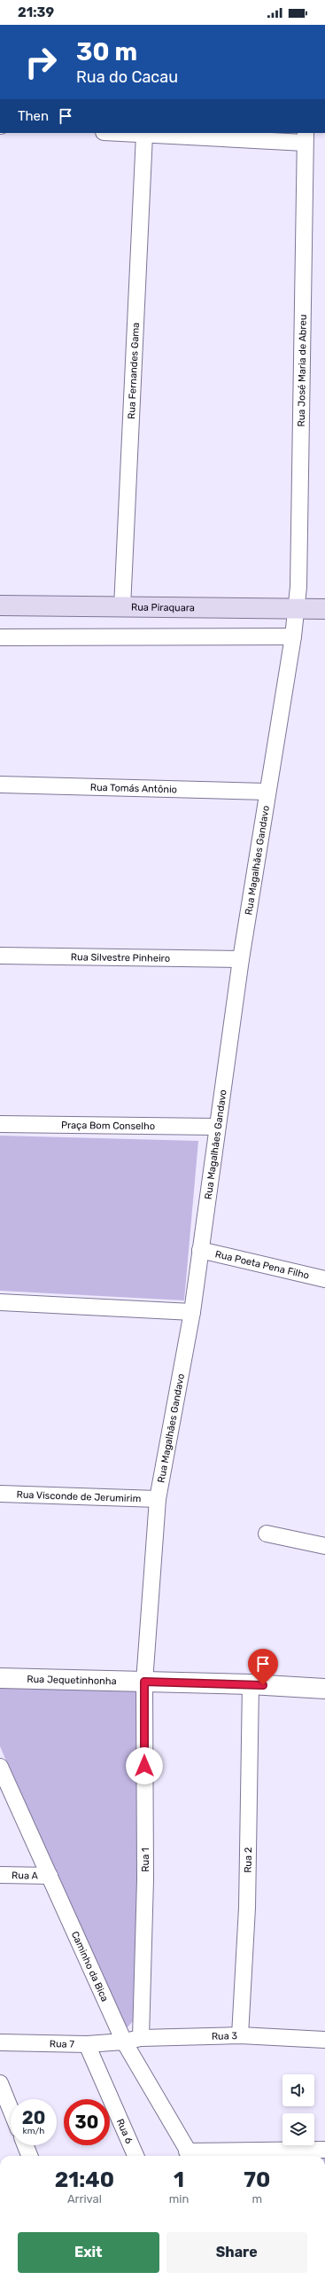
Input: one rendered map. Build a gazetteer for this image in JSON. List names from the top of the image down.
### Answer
{
  "streets": {
    "main road": ["Rua Piraquara"],
    "street": [
      "Rua José Maria de Abreu",
      "Rua Fernandes Gama",
      "Rua Tomás Antônio",
      "Rua Magalhães Gandavo",
      "Rua Silvestre Pinheiro",
      "Praça Bom Conselho",
      "Rua Poeta Pena Filho",
      "Rua Visconde de Jerumirim",
      "Rua Jequetinhonha",
      "Rua 1",
      "Rua 2",
      "Rua A",
      "Caminho da Bica",
      "Rua 3",
      "Rua 7",
      "Rua 6"
    ]
  },
  "crossings": [
    ["Rua José Maria de Abreu", "Rua Piraquara"],
    ["Rua José Maria de Abreu", "Rua Magalhães Gandavo"],
    ["Rua Fernandes Gama", "Rua Piraquara"],
    ["Rua Piraquara", "Rua Magalhães Gandavo"],
    ["Rua Tomás Antônio", "Rua Magalhães Gandavo"],
    ["Rua Magalhães Gandavo", "Rua Silvestre Pinheiro"],
    ["Rua Magalhães Gandavo", "Praça Bom Conselho"],
    ["Rua Magalhães Gandavo", "Rua Poeta Pena Filho"],
    ["Rua Magalhães Gandavo", "Rua Visconde de Jerumirim"],
    ["Rua Magalhães Gandavo", "Rua Jequetinhonha"],
    ["Rua Magalhães Gandavo", "Rua 1"],
    ["Rua Jequetinhonha", "Rua 1"],
    ["Rua Jequetinhonha", "Rua 2"],
    ["Rua 1", "Rua 3"],
    ["Rua 2", "Rua 3"],
    ["Rua A", "Caminho da Bica"],
    ["Caminho da Bica", "Rua 3"],
    ["Caminho da Bica", "Rua 7"],
    ["Rua 3", "Rua 7"],
    ["Rua 7", "Rua 6"]
  ],
  "page": {
    "status": "21:39",
    "turn": ["30 m", "Rua do Cacau"],
    "then": "Then",
    "speed": "20 km/h",
    "limit": "30",
    "eta": [
      "21:40",
      "Arrival",
      "1",
      "min",
      "70",
      "m"
    ],
    "buttons": ["Exit", "Share"]
  }
}
